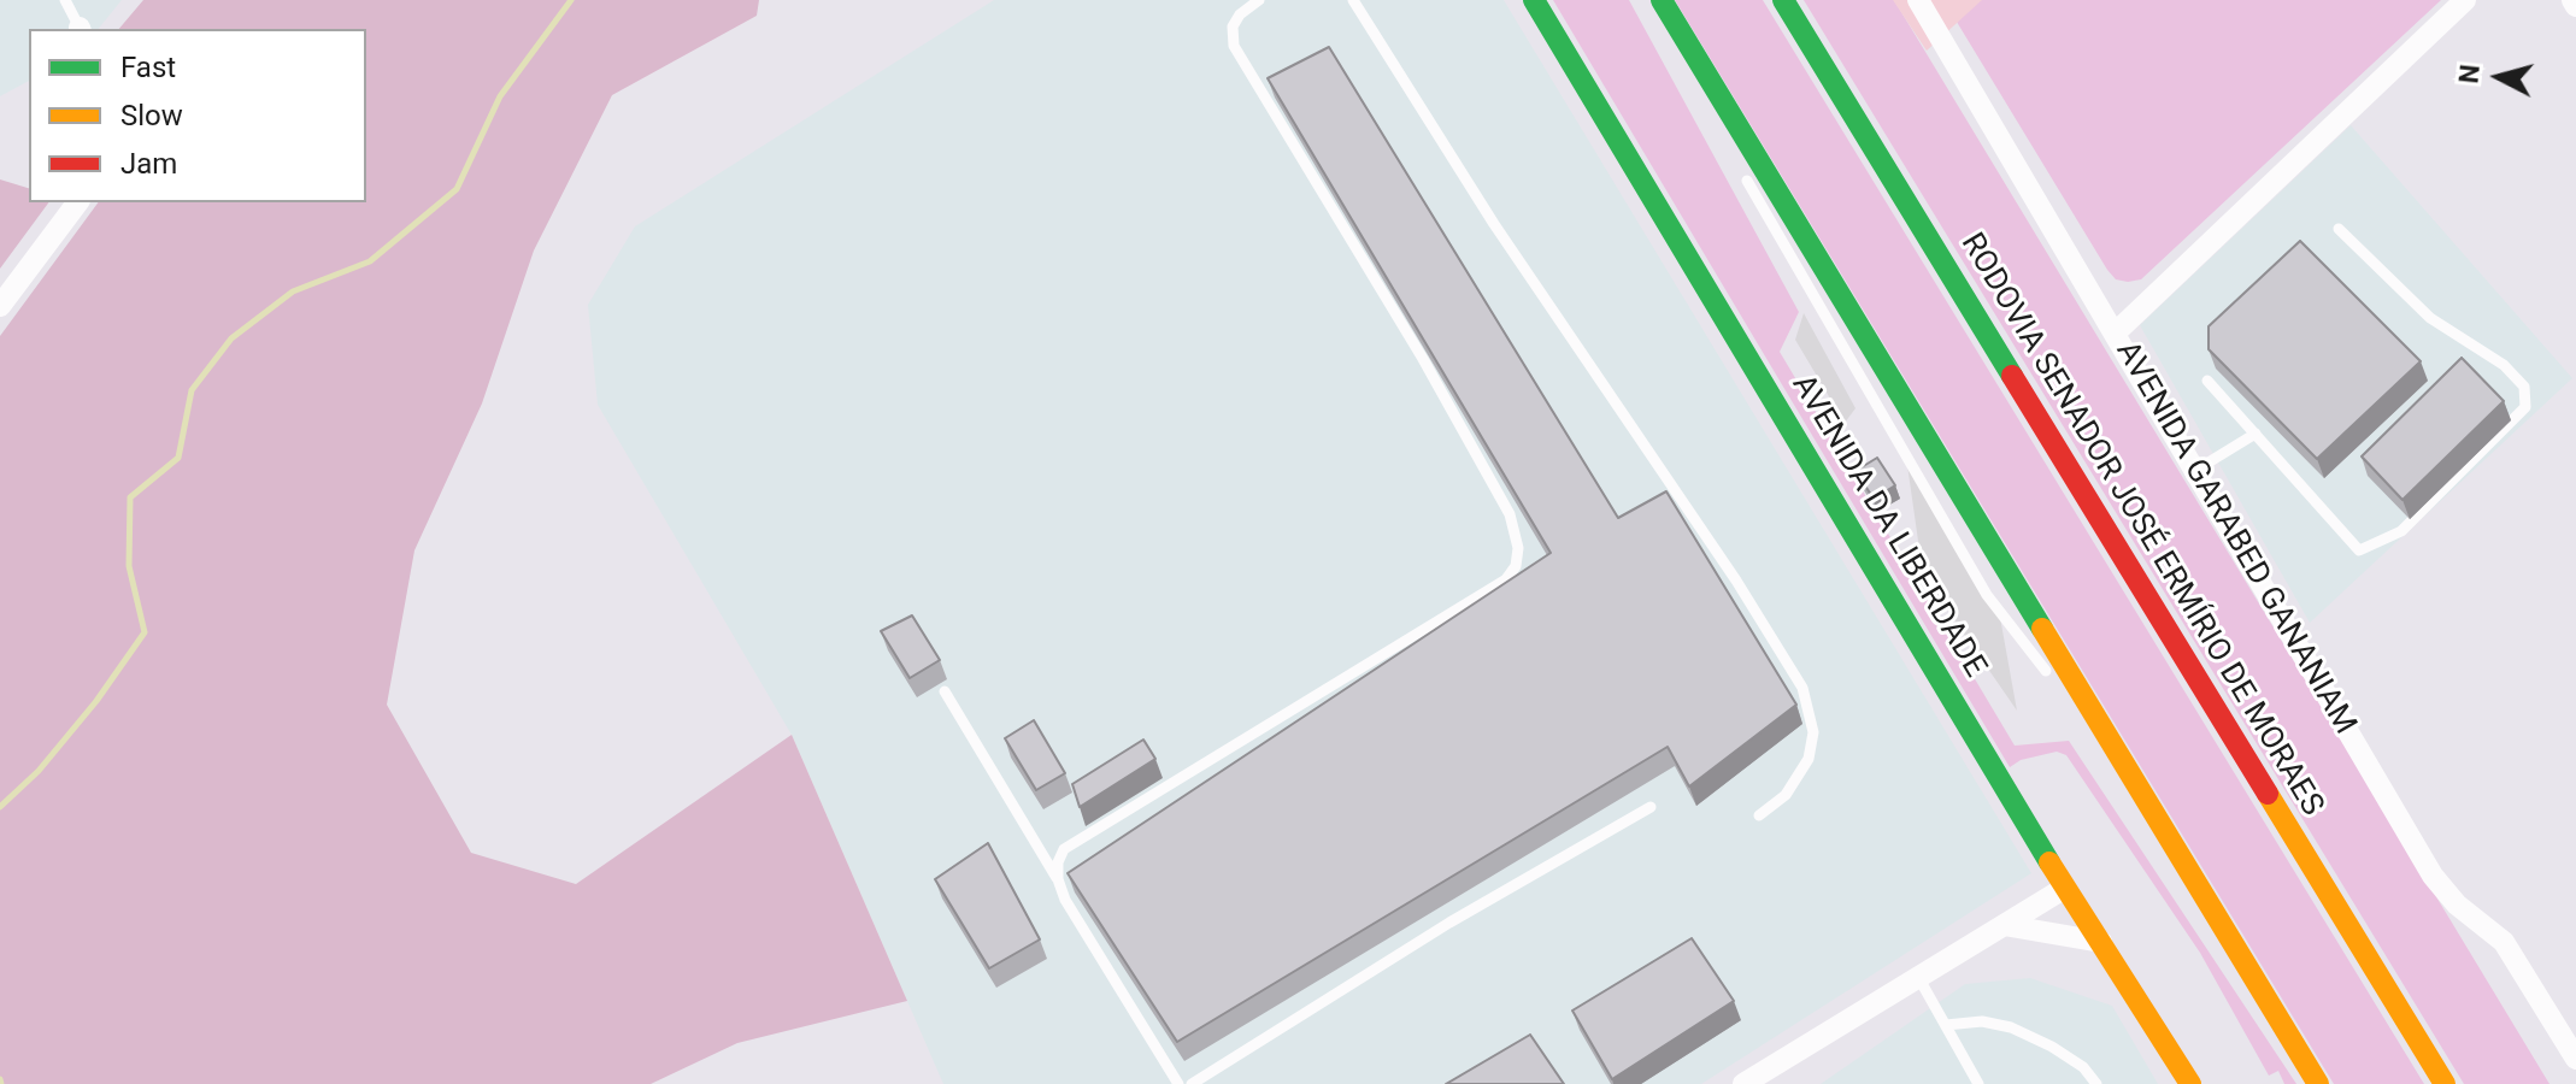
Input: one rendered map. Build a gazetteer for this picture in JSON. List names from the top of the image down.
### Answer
{
  "streets": {
    "main road": ["RODOVIA SENADOR JOSÉ ERMÍRIO DE MORAES", "AVENIDA DA LIBERDADE"],
    "street": ["AVENIDA GARABED GANANIAM"]
  },
  "legend": ["Fast", "Slow", "Jam"],
  "north": "left"
}
